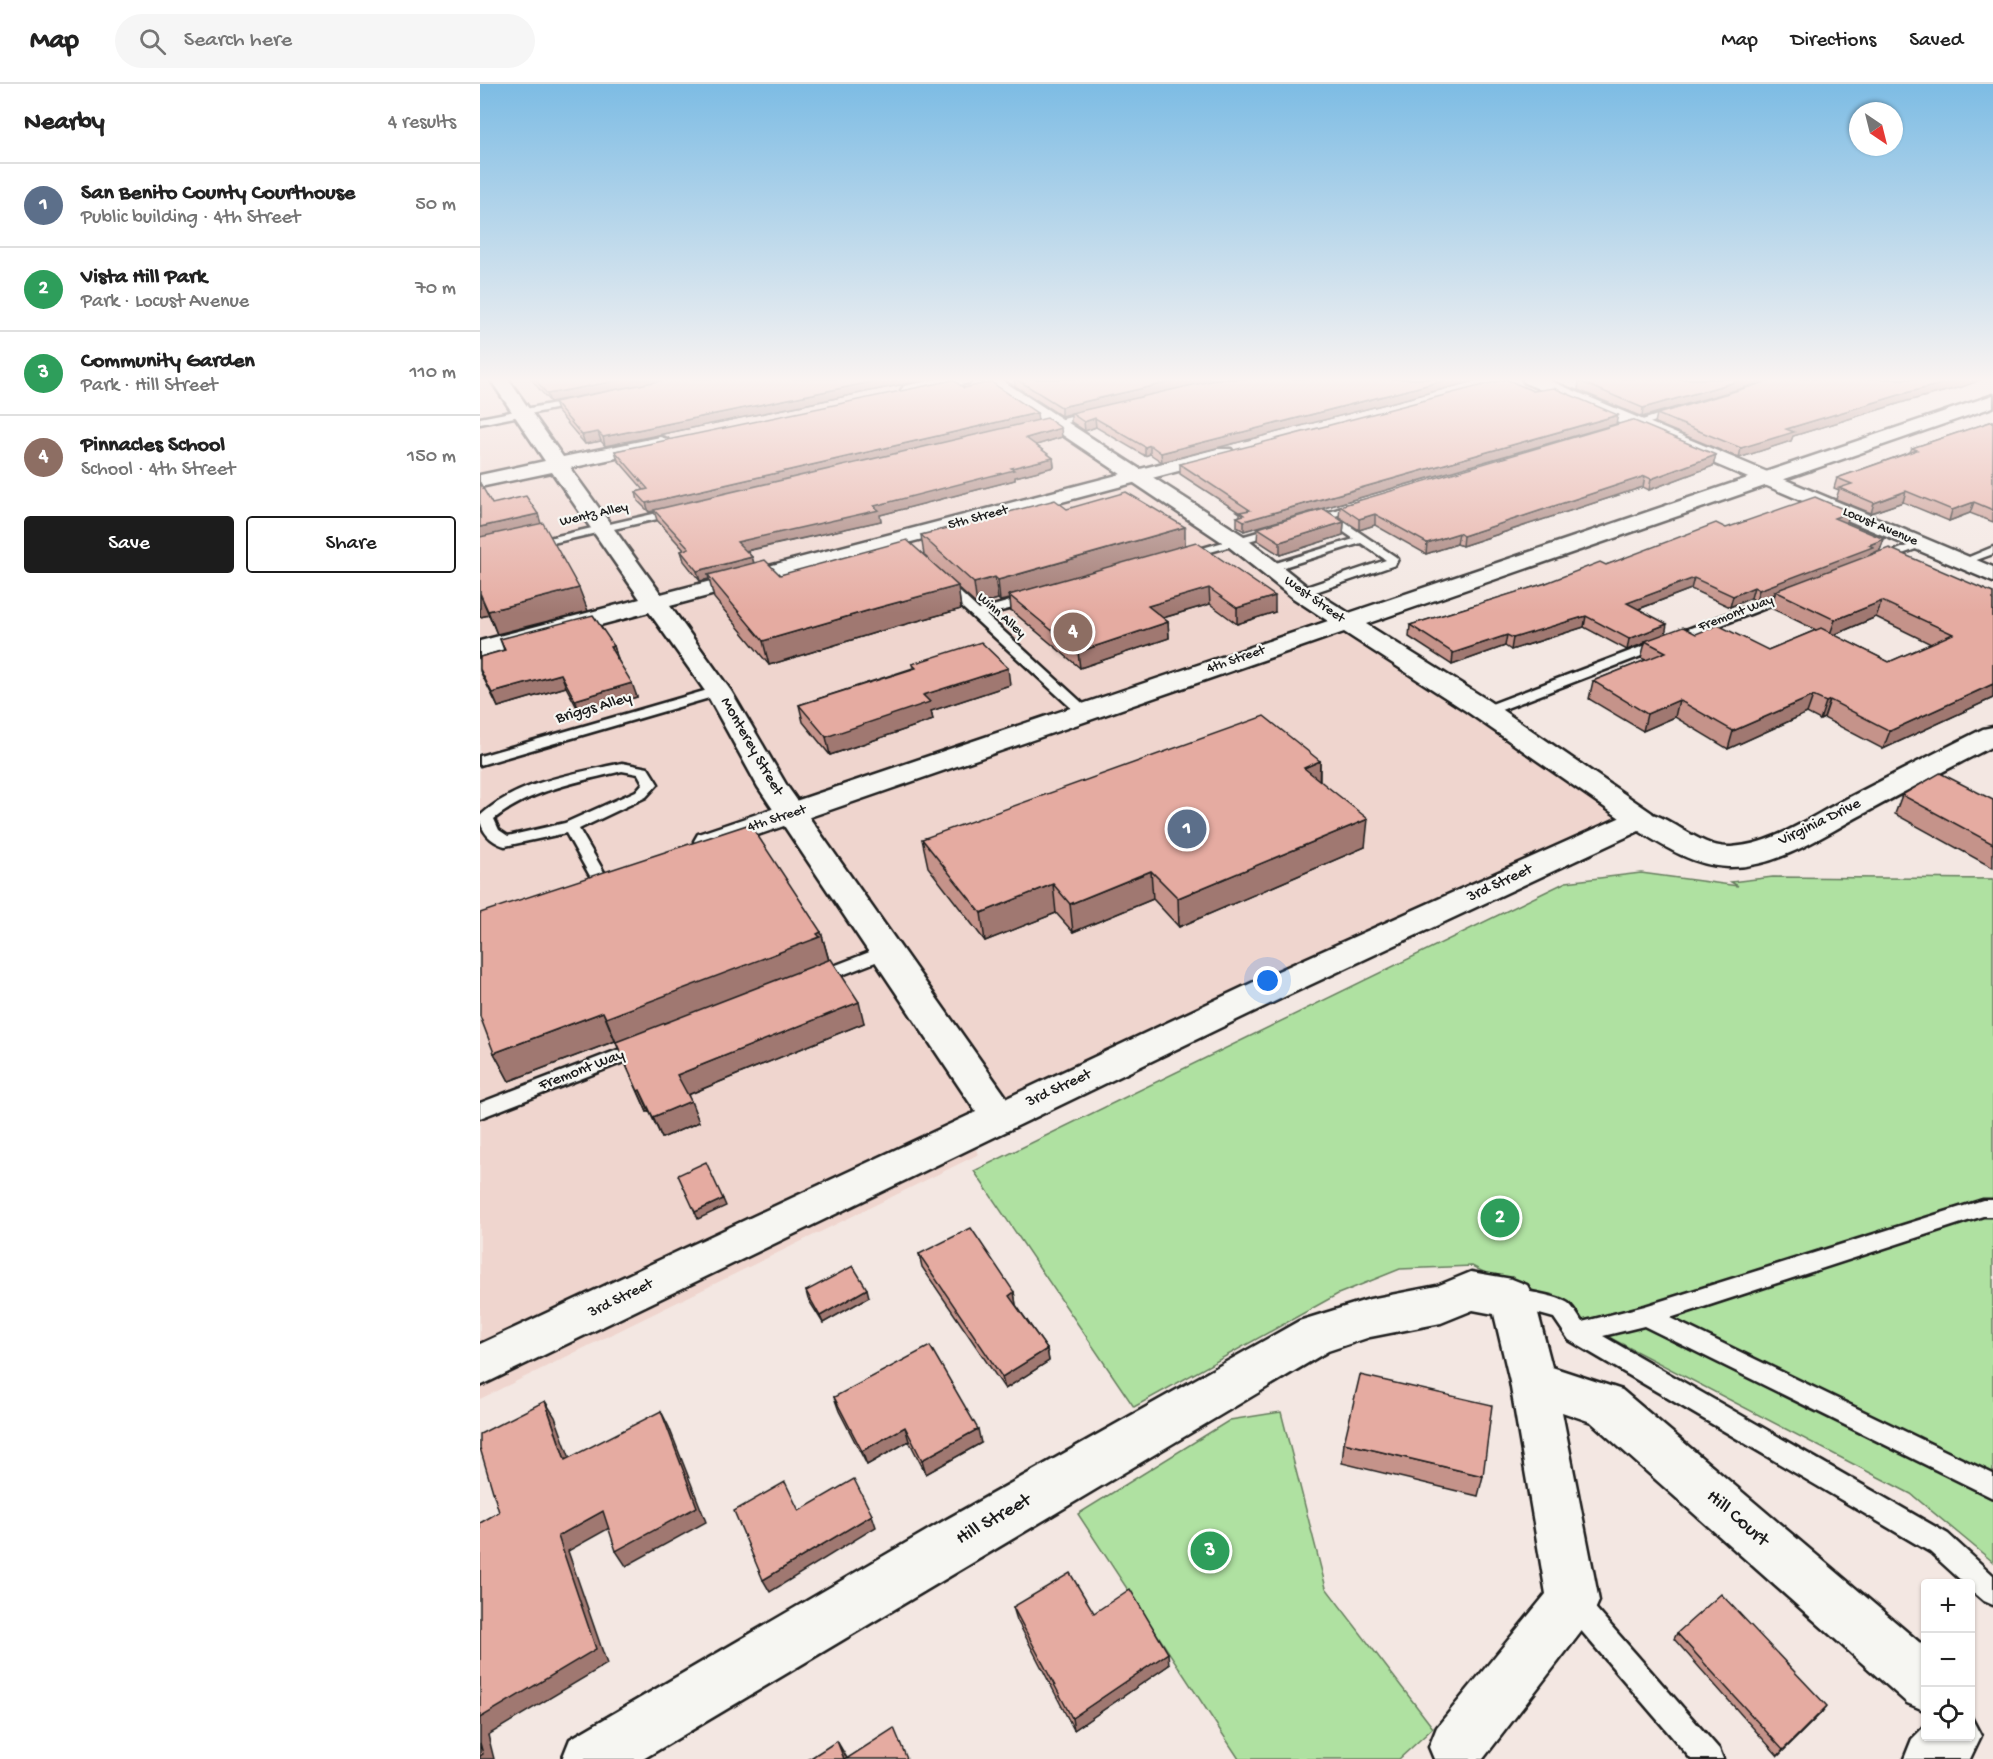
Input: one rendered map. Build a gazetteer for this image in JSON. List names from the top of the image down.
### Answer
{
  "streets": {
    "street": [
      "5th Street",
      "Locust Avenue",
      "West Street",
      "4th Street",
      "Monterey Street",
      "Virginia Drive",
      "3rd Street",
      "Hill Court",
      "Hill Street"
    ],
    "lane": [
      "Wentz Alley",
      "Fremont Way",
      "Winn Alley",
      "Briggs Alley"
    ]
  },
  "crossings": [
    ["Wentz Alley", "Monterey Street"],
    ["5th Street", "West Street"],
    ["5th Street", "Monterey Street"],
    ["Locust Avenue", "4th Street"],
    ["West Street", "Fremont Way"],
    ["West Street", "4th Street"],
    ["West Street", "Virginia Drive"],
    ["West Street", "3rd Street"],
    ["Winn Alley", "4th Street"],
    ["4th Street", "Monterey Street"],
    ["Briggs Alley", "Monterey Street"],
    ["Monterey Street", "3rd Street"],
    ["Virginia Drive", "3rd Street"]
  ],
  "north": "bottom right",
  "page": {
    "header": "Map",
    "search": "Search here",
    "nav": ["Map", "Directions", "Saved"],
    "heading": ["Nearby", "4 results"],
    "list": [
      {
        "mark": "1",
        "name": "San Benito County Courthouse",
        "note": "Public building · 4th Street",
        "value": "50 m"
      },
      {
        "mark": "2",
        "name": "Vista Hill Park",
        "note": "Park · Locust Avenue",
        "value": "70 m"
      },
      {
        "mark": "3",
        "name": "Community Garden",
        "note": "Park · Hill Street",
        "value": "110 m"
      },
      {
        "mark": "4",
        "name": "Pinnacles School",
        "note": "School · 4th Street",
        "value": "150 m"
      }
    ],
    "buttons": ["Save", "Share"],
    "pins": [
      "4",
      "1",
      "2",
      "3"
    ],
    "map_buttons": ["+", "−"]
  }
}
